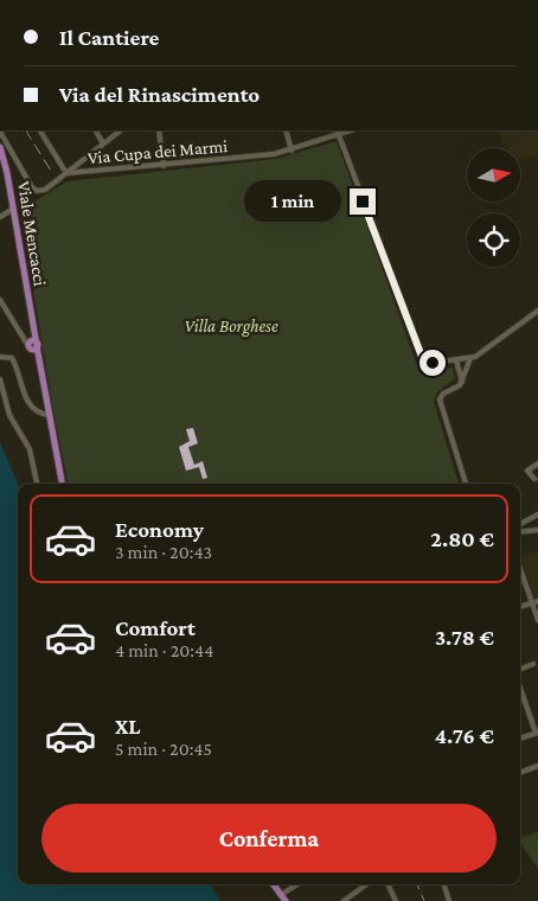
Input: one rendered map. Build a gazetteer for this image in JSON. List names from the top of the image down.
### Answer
{
  "streets": {
    "main road": ["Viale Mencacci"],
    "street": ["Via Cupa dei Marmi"]
  },
  "parks": ["Villa Borghese"],
  "north": "right",
  "page": {
    "banner": ["Il Cantiere", "Via del Rinascimento"],
    "bubble": "1 min",
    "list": [
      {
        "name": "Economy",
        "note": "3 min · 20:43",
        "value": "2.80 €"
      },
      {
        "name": "Comfort",
        "note": "4 min · 20:44",
        "value": "3.78 €"
      },
      {
        "name": "XL",
        "note": "5 min · 20:45",
        "value": "4.76 €"
      }
    ],
    "buttons": "Conferma"
  }
}
